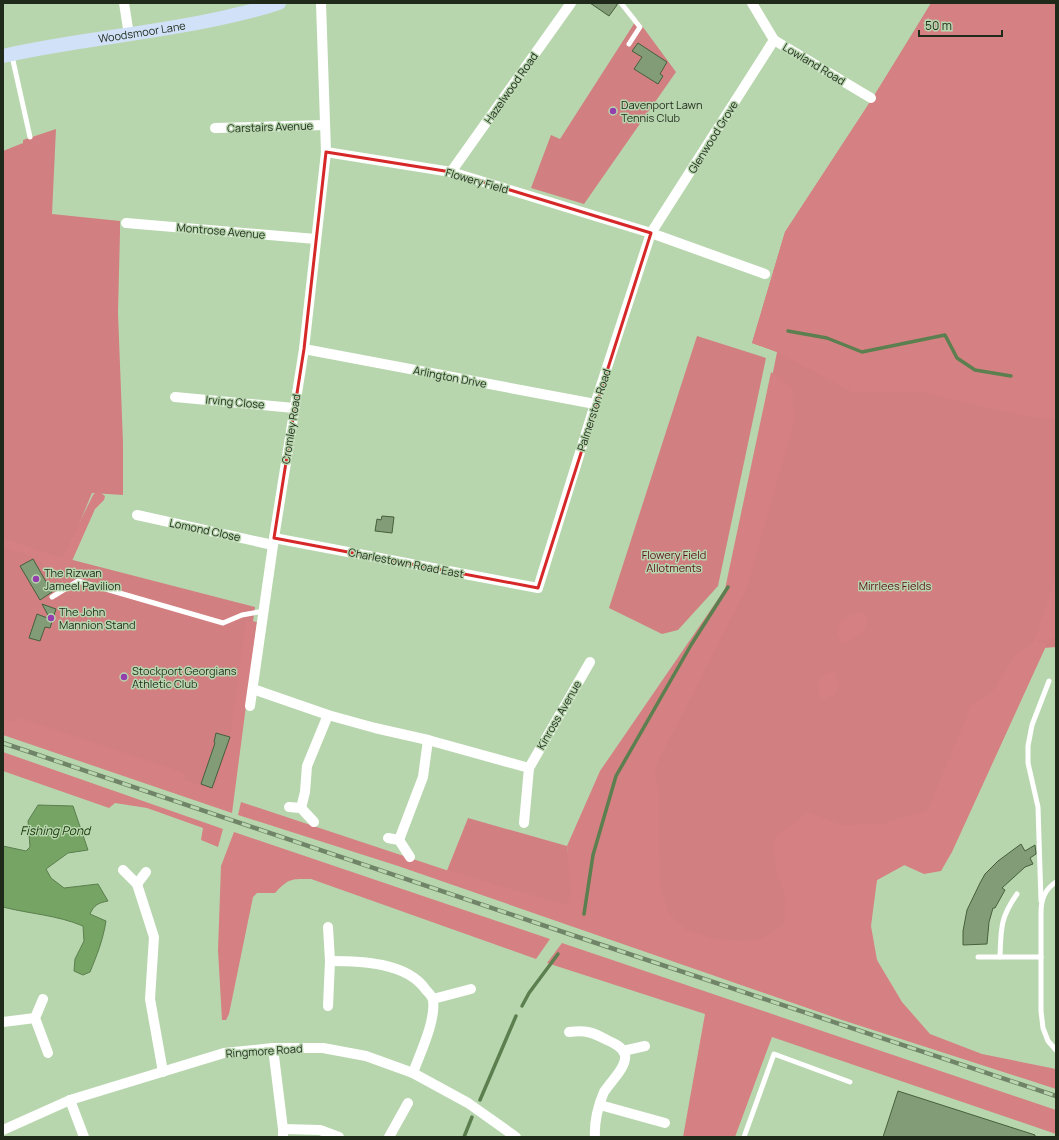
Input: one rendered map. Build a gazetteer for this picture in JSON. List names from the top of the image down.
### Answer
{
  "streets": {
    "street": [
      "Woodsmoor Lane",
      "Lowland Road",
      "Hazelwood Road",
      "Carstairs Avenue",
      "Glenwood Grove",
      "Flowery Field",
      "Montrose Avenue",
      "Arlington Drive",
      "Irving Close",
      "Palmerston Road",
      "Cromley Road",
      "Lomond Close",
      "Charlestown Road East",
      "Kinross Avenue",
      "Ringmore Road"
    ]
  },
  "crossings": [
    ["Lowland Road", "Glenwood Grove"],
    ["Hazelwood Road", "Flowery Field"],
    ["Glenwood Grove", "Flowery Field"],
    ["Glenwood Grove", "Palmerston Road"],
    ["Flowery Field", "Palmerston Road"],
    ["Flowery Field", "Cromley Road"],
    ["Montrose Avenue", "Cromley Road"],
    ["Arlington Drive", "Palmerston Road"],
    ["Arlington Drive", "Cromley Road"],
    ["Irving Close", "Cromley Road"],
    ["Palmerston Road", "Charlestown Road East"],
    ["Cromley Road", "Lomond Close"],
    ["Cromley Road", "Charlestown Road East"],
    ["Lomond Close", "Charlestown Road East"]
  ],
  "water": ["Fishing Pond"],
  "parks": ["Flowery Field Allotments", "Mirrlees Fields"],
  "places": [
    "Davenport Lawn Tennis Club",
    "The Rizwan Jameel Pavilion",
    "The John Mannion Stand",
    "Stockport Georgians Athletic Club"
  ],
  "scale_bar": "50 m"
}
